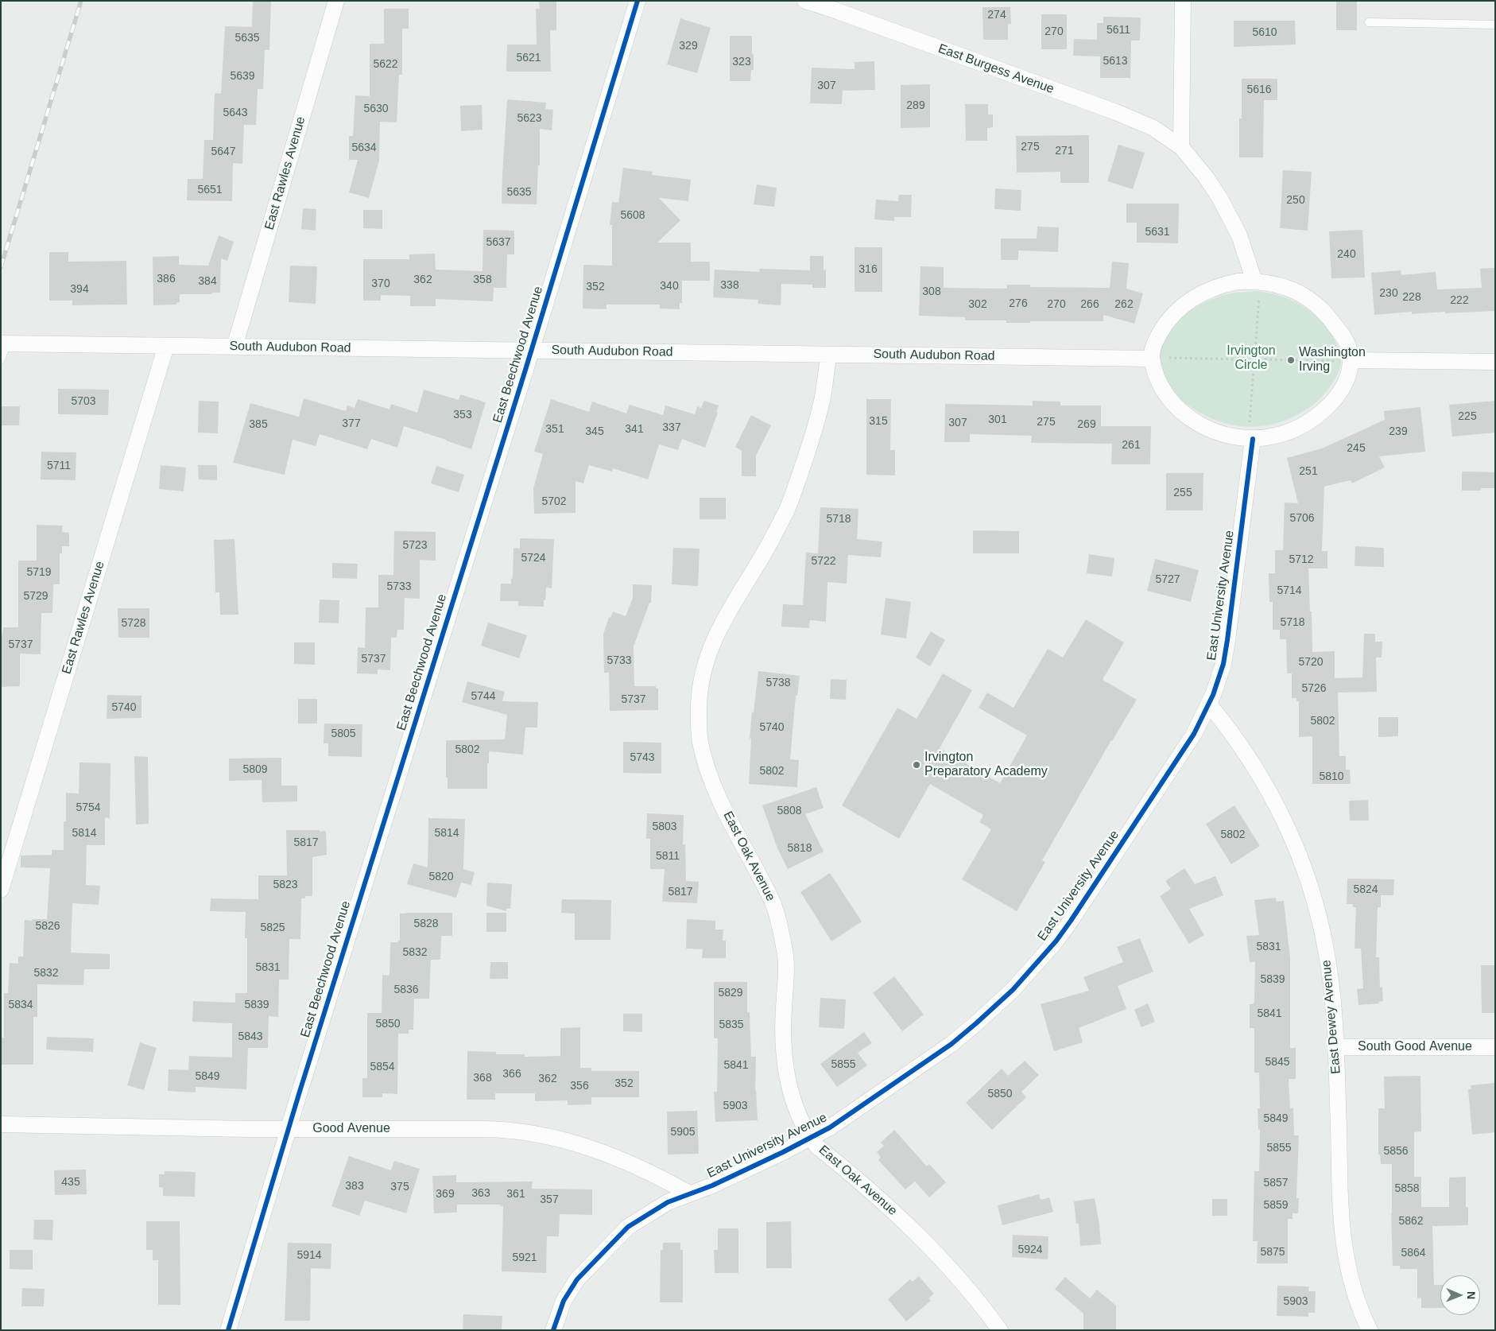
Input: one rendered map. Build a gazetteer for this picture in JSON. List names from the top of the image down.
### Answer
{
  "streets": {
    "street": [
      "East Burgess Avenue",
      "East Rawles Avenue",
      "South Audubon Road",
      "East Beechwood Avenue",
      "East University Avenue",
      "East Oak Avenue",
      "East Dewey Avenue",
      "South Good Avenue",
      "Good Avenue"
    ]
  },
  "crossings": [
    ["East Rawles Avenue", "South Audubon Road"],
    ["South Audubon Road", "East Beechwood Avenue"],
    ["South Audubon Road", "East Oak Avenue"],
    ["East Beechwood Avenue", "Good Avenue"],
    ["East University Avenue", "East Oak Avenue"],
    ["East University Avenue", "East Dewey Avenue"],
    ["East University Avenue", "Good Avenue"],
    ["East Dewey Avenue", "South Good Avenue"]
  ],
  "parks": ["Irvington Circle"],
  "places": ["Washington Irving", "Irvington Preparatory Academy"],
  "house_numbers": [
    "274",
    "5611",
    "270",
    "5610",
    "5635",
    "329",
    "5621",
    "5613",
    "323",
    "5622",
    "5639",
    "307",
    "5616",
    "289",
    "5630",
    "5643",
    "5623",
    "275",
    "5634",
    "271",
    "5647",
    "5651",
    "5635",
    "250",
    "5608",
    "5631",
    "5637",
    "240",
    "316",
    "386",
    "362",
    "358",
    "384",
    "370",
    "338",
    "340",
    "352",
    "394",
    "308",
    "230",
    "228",
    "222",
    "276",
    "302",
    "270",
    "266",
    "262",
    "5703",
    "353",
    "225",
    "301",
    "315",
    "275",
    "307",
    "377",
    "385",
    "269",
    "337",
    "351",
    "341",
    "345",
    "239",
    "261",
    "245",
    "5711",
    "251",
    "255",
    "5702",
    "5706",
    "5718",
    "5723",
    "5724",
    "5712",
    "5722",
    "5719",
    "5727",
    "5733",
    "5714",
    "5729",
    "5718",
    "5728",
    "5737",
    "5737",
    "5733",
    "5720",
    "5738",
    "5726",
    "5744",
    "5737",
    "5740",
    "5802",
    "5740",
    "5805",
    "5802",
    "5743",
    "5809",
    "5802",
    "5810",
    "5754",
    "5808",
    "5803",
    "5814",
    "5814",
    "5802",
    "5817",
    "5818",
    "5811",
    "5820",
    "5823",
    "5824",
    "5817",
    "5828",
    "5826",
    "5825",
    "5831",
    "5832",
    "5831",
    "5832",
    "5839",
    "5836",
    "5829",
    "5834",
    "5839",
    "5841",
    "5850",
    "5835",
    "5843",
    "5845",
    "5855",
    "5841",
    "5854",
    "366",
    "5849",
    "368",
    "362",
    "352",
    "356",
    "5850",
    "5903",
    "5849",
    "5905",
    "5855",
    "5856",
    "435",
    "5857",
    "383",
    "375",
    "5858",
    "363",
    "369",
    "361",
    "357",
    "5859",
    "5862",
    "5924",
    "5875",
    "5864",
    "5914",
    "5921",
    "5903"
  ],
  "north": "right"
}
